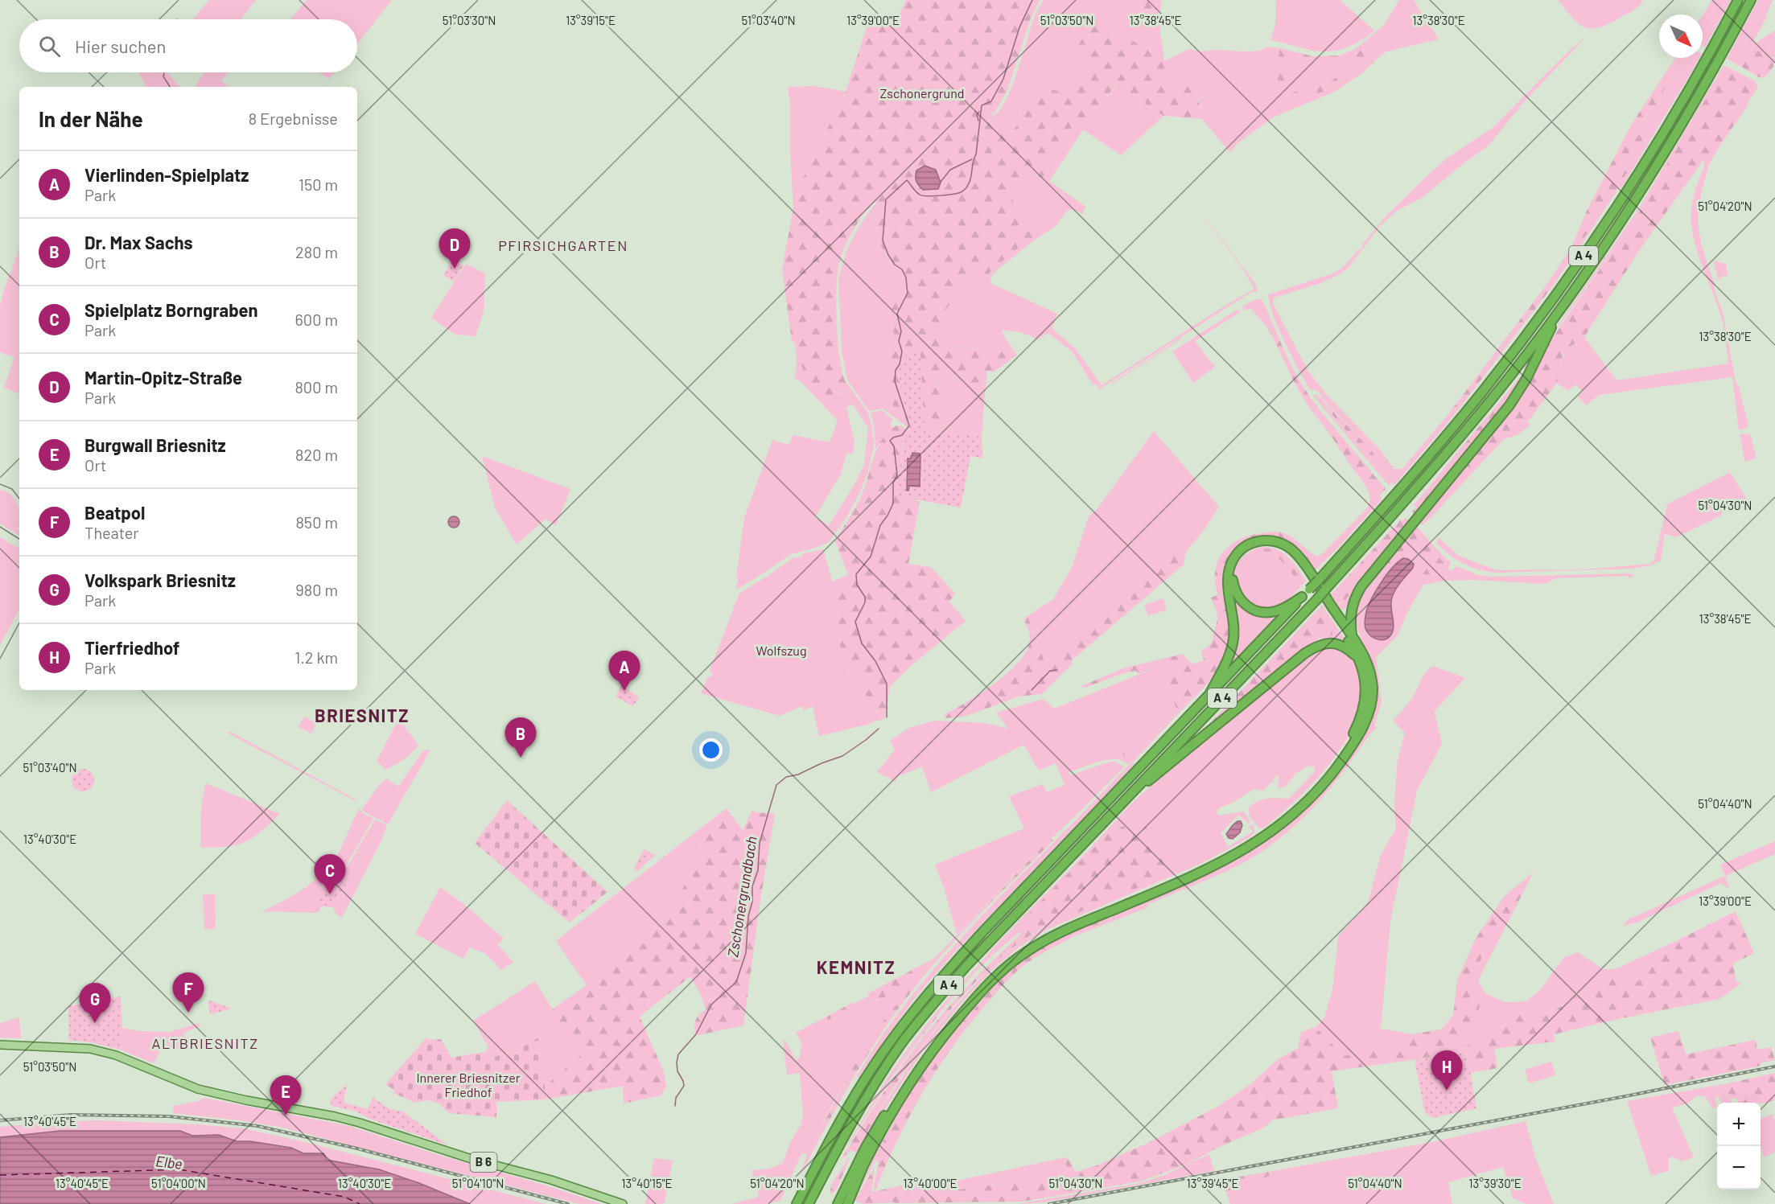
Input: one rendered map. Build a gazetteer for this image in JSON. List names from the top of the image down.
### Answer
{
  "streets": {
    "highway": ["A 4"],
    "main road": ["B 6"]
  },
  "districts": [
    "PFIRSICHGARTEN",
    "BRIESNITZ",
    "KEMNITZ",
    "ALTBRIESNITZ"
  ],
  "water": ["Zschonergrundbach", "Elbe"],
  "parks": ["Zschonergrund", "Wolfszug", "Innerer Briesnitzer Friedhof"],
  "north": "bottom right",
  "page": {
    "search": "Hier suchen",
    "heading": ["In der Nähe", "8 Ergebnisse"],
    "list": [
      {
        "mark": "A",
        "name": "Vierlinden-Spielplatz",
        "note": "Park",
        "value": "150 m"
      },
      {
        "mark": "B",
        "name": "Dr. Max Sachs",
        "note": "Ort",
        "value": "280 m"
      },
      {
        "mark": "C",
        "name": "Spielplatz Borngraben",
        "note": "Park",
        "value": "600 m"
      },
      {
        "mark": "D",
        "name": "Martin-Opitz-Straße",
        "note": "Park",
        "value": "800 m"
      },
      {
        "mark": "E",
        "name": "Burgwall Briesnitz",
        "note": "Ort",
        "value": "820 m"
      },
      {
        "mark": "F",
        "name": "Beatpol",
        "note": "Theater",
        "value": "850 m"
      },
      {
        "mark": "G",
        "name": "Volkspark Briesnitz",
        "note": "Park",
        "value": "980 m"
      },
      {
        "mark": "H",
        "name": "Tierfriedhof",
        "note": "Park",
        "value": "1.2 km"
      }
    ],
    "pins": [
      "D",
      "A",
      "B",
      "C",
      "F",
      "G",
      "H",
      "E"
    ],
    "map_buttons": ["+", "−"]
  },
  "coordinates": [
    "13°39'15\"E",
    "51°03'40\"N",
    "13°39'00\"E",
    "51°03'50\"N",
    "13°38'45\"E",
    "13°38'30\"E",
    "51°03'30\"N",
    "51°04'20\"N",
    "51°04'30\"N",
    "51°04'40\"N",
    "13°40'30\"E",
    "13°40'45\"E",
    "51°04'00\"N",
    "51°04'10\"N",
    "13°40'15\"E",
    "13°40'00\"E",
    "13°39'45\"E",
    "13°39'30\"E"
  ]
}
